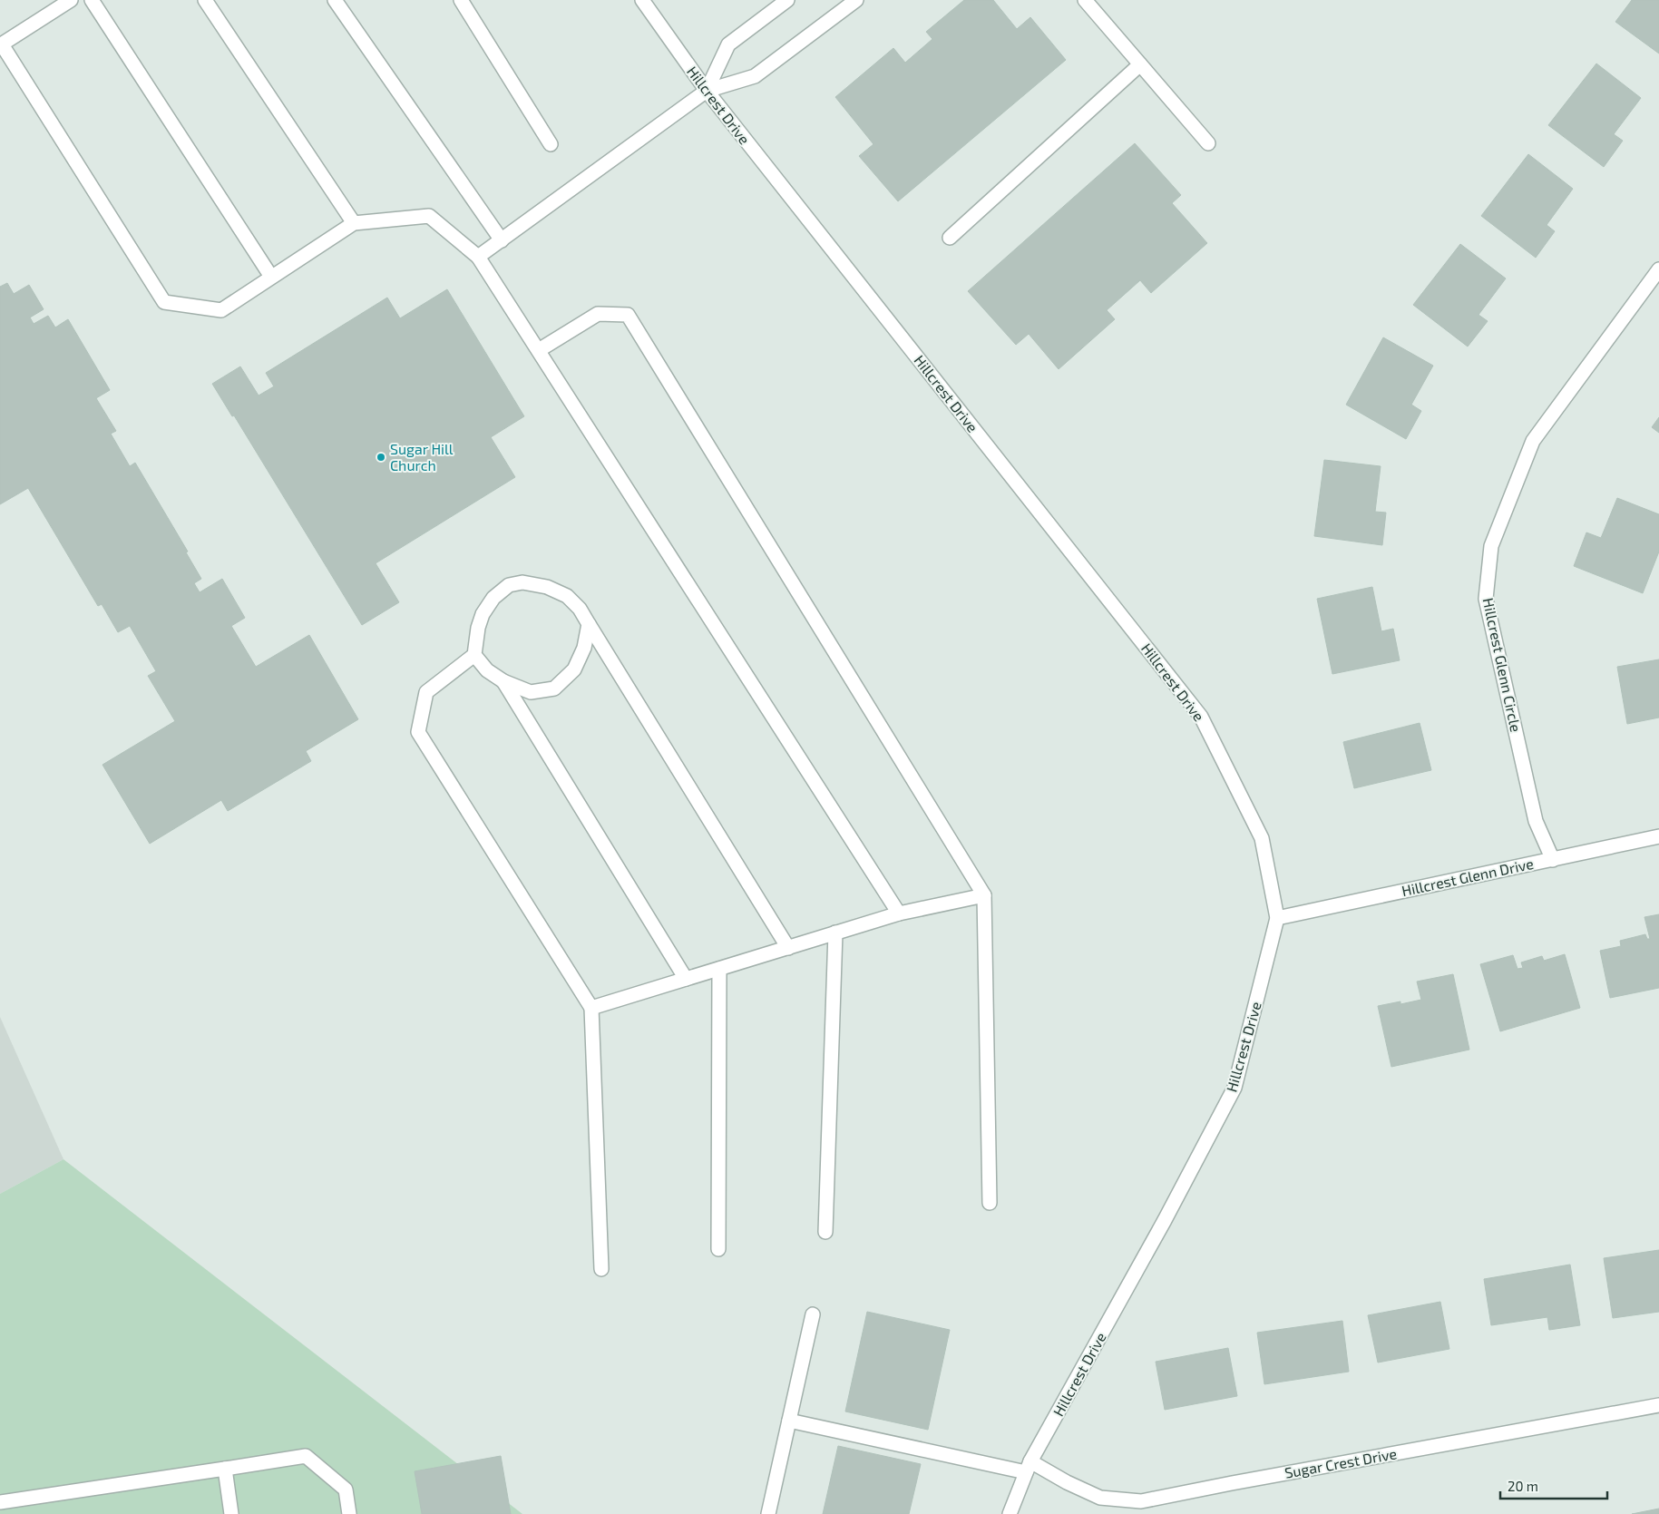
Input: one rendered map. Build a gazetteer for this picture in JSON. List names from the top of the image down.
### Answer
{
  "streets": {
    "street": [
      "Hillcrest Drive",
      "Hillcrest Glenn Circle",
      "Hillcrest Glenn Drive",
      "Sugar Crest Drive"
    ]
  },
  "crossings": [
    ["Hillcrest Drive", "Hillcrest Glenn Drive"],
    ["Hillcrest Drive", "Sugar Crest Drive"],
    ["Hillcrest Glenn Circle", "Hillcrest Glenn Drive"]
  ],
  "places": ["Sugar Hill Church"],
  "scale_bar": "20 m"
}
